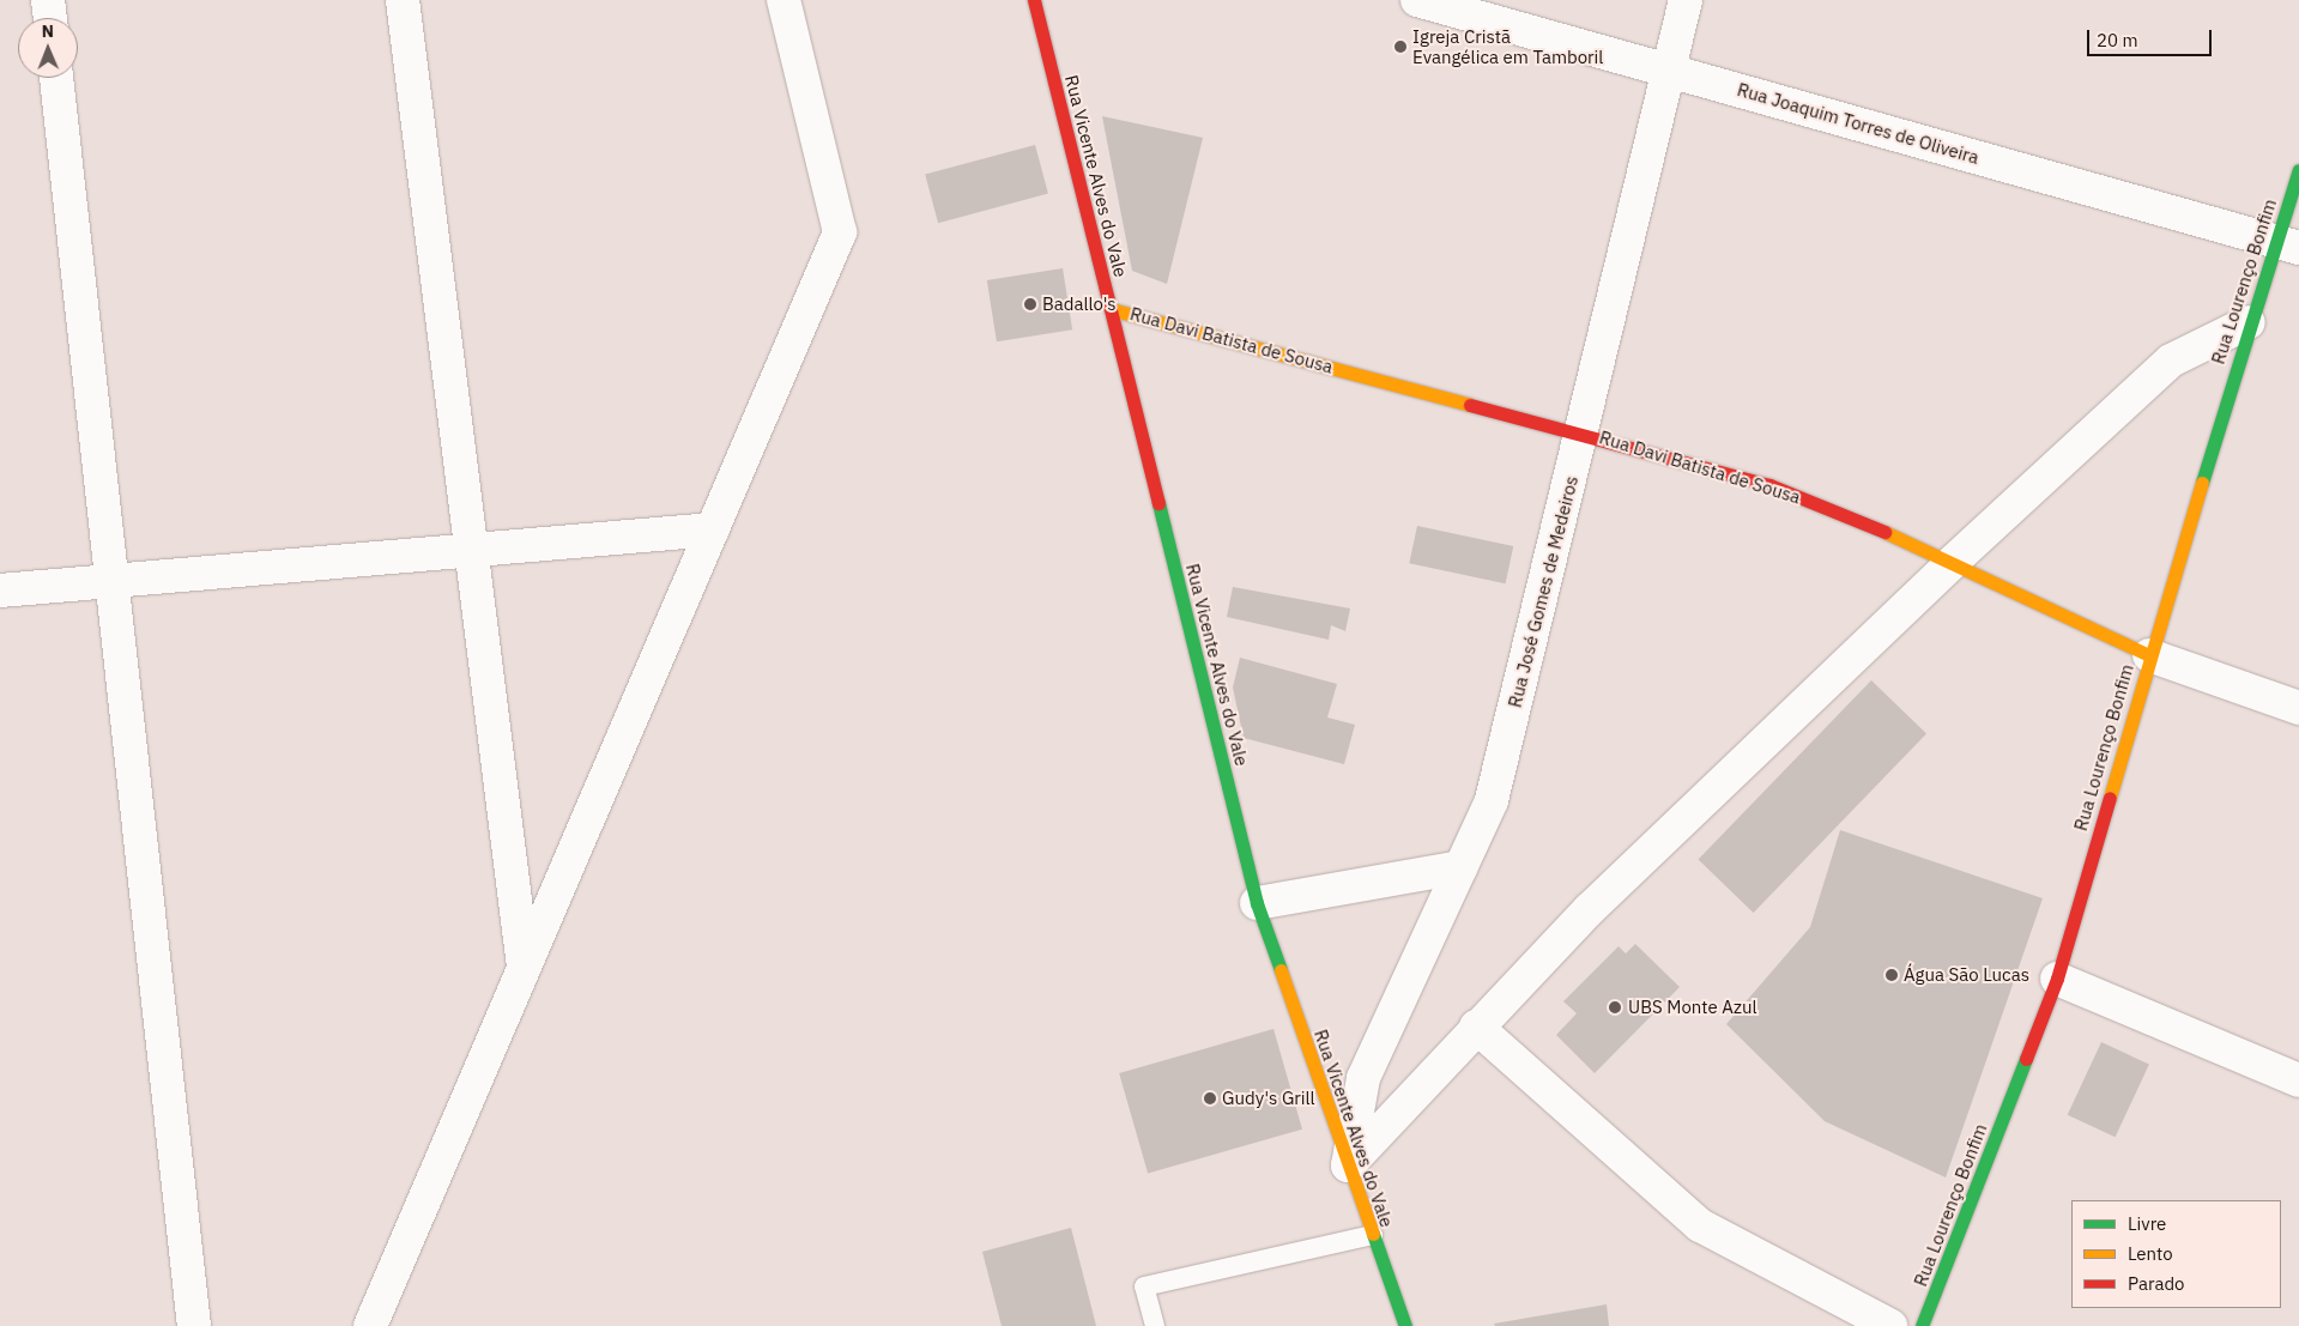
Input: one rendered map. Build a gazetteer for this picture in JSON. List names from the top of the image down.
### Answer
{
  "streets": {
    "street": [
      "Rua Joaquim Torres de Oliveira",
      "Rua Vicente Alves do Vale",
      "Rua Lourenço Bonfim",
      "Rua Davi Batista de Sousa",
      "Rua José Gomes de Medeiros"
    ]
  },
  "crossings": [
    ["Rua Joaquim Torres de Oliveira", "Rua Lourenço Bonfim"],
    ["Rua Joaquim Torres de Oliveira", "Rua José Gomes de Medeiros"],
    ["Rua Vicente Alves do Vale", "Rua Davi Batista de Sousa"],
    ["Rua Vicente Alves do Vale", "Rua José Gomes de Medeiros"],
    ["Rua Lourenço Bonfim", "Rua Davi Batista de Sousa"],
    ["Rua Davi Batista de Sousa", "Rua José Gomes de Medeiros"]
  ],
  "places": [
    "Igreja Cristã Evangélica em Tamboril",
    "Badallo's",
    "Água São Lucas",
    "UBS Monte Azul",
    "Gudy's Grill"
  ],
  "legend": ["Livre", "Lento", "Parado"],
  "scale_bar": "20 m",
  "north": "top"
}
